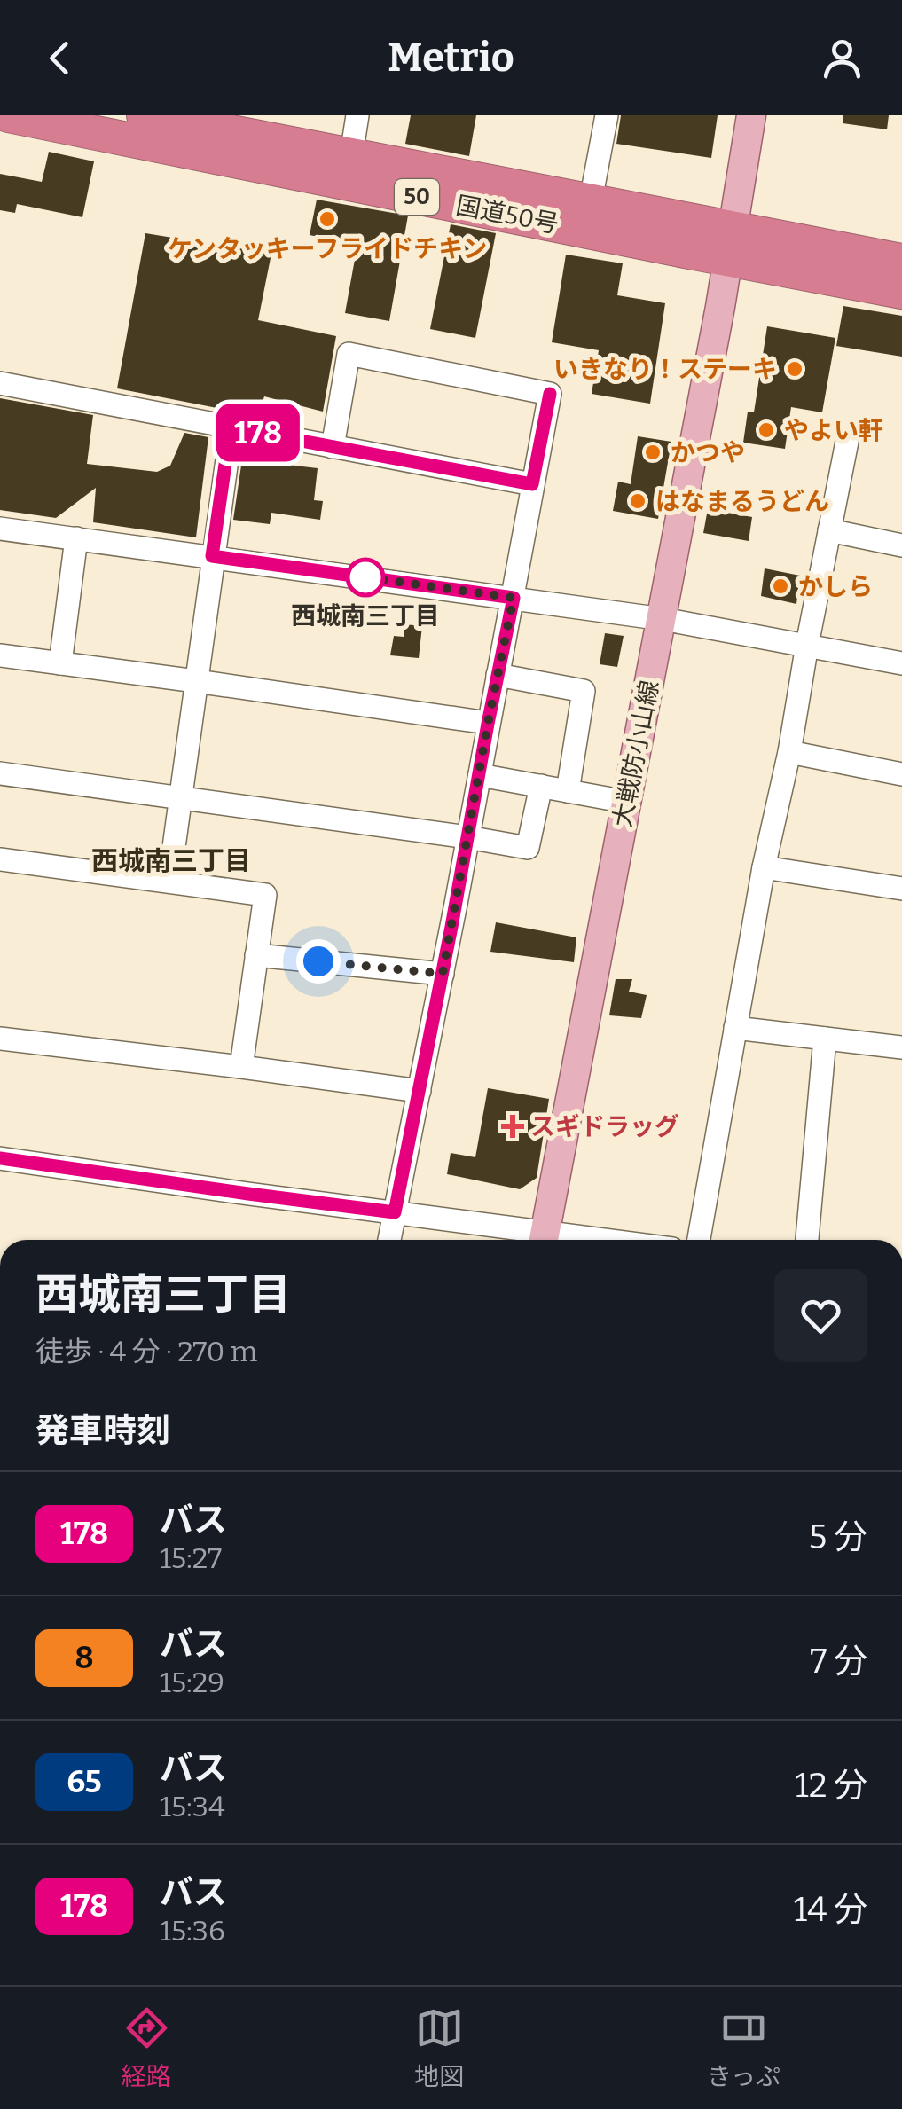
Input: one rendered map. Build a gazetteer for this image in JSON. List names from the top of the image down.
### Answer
{
  "streets": {
    "highway": ["50", "国道50号"],
    "main road": ["大戦防小山線"]
  },
  "crossings": [
    ["国道50号", "大戦防小山線"]
  ],
  "districts": ["西城南三丁目"],
  "places": {
    "other": [
      "ケンタッキーフライドチキン",
      "いきなり！ステーキ",
      "やよい軒",
      "かつや",
      "はなまるうどん",
      "西城南三丁目",
      "かしら"
    ],
    "health": ["スギドラッグ"]
  },
  "lines": ["bus line 178"],
  "page": {
    "header": "Metrio",
    "on_map": "178",
    "heading": [
      ["西城南三丁目", "徒歩 · 4 分 · 270 m"],
      "発車時刻"
    ],
    "list": [
      {
        "mark": "178",
        "name": "バス",
        "note": "15:27",
        "value": "5 分"
      },
      {
        "mark": "8",
        "name": "バス",
        "note": "15:29",
        "value": "7 分"
      },
      {
        "mark": "65",
        "name": "バス",
        "note": "15:34",
        "value": "12 分"
      },
      {
        "mark": "178",
        "name": "バス",
        "note": "15:36",
        "value": "14 分"
      }
    ],
    "tabs": ["経路", "地図", "きっぷ"]
  }
}
